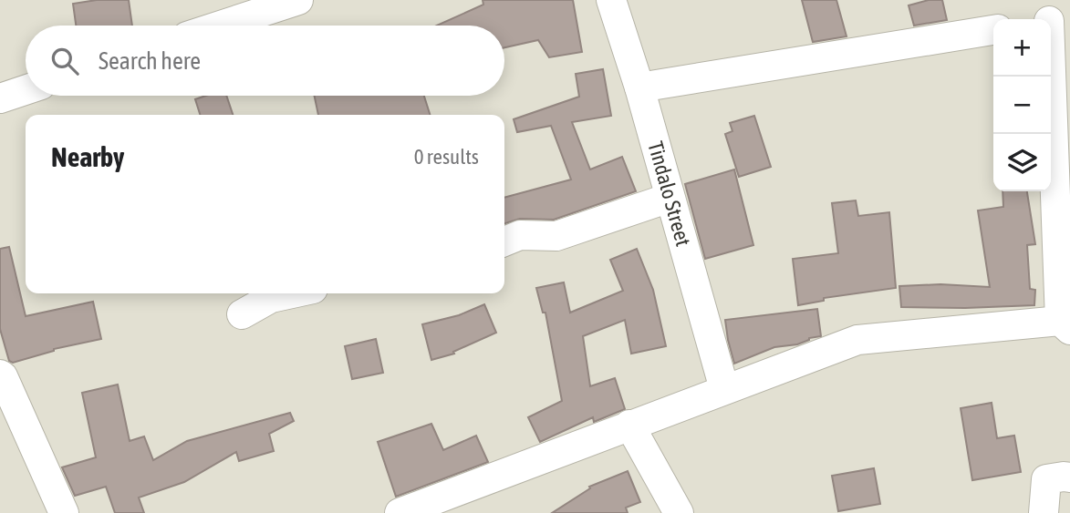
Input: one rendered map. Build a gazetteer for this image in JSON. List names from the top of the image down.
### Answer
{
  "streets": {
    "street": ["Tindalo Street"]
  },
  "page": {
    "map_buttons": ["+", "−"],
    "search": "Search here",
    "heading": ["Nearby", "0 results"]
  }
}
